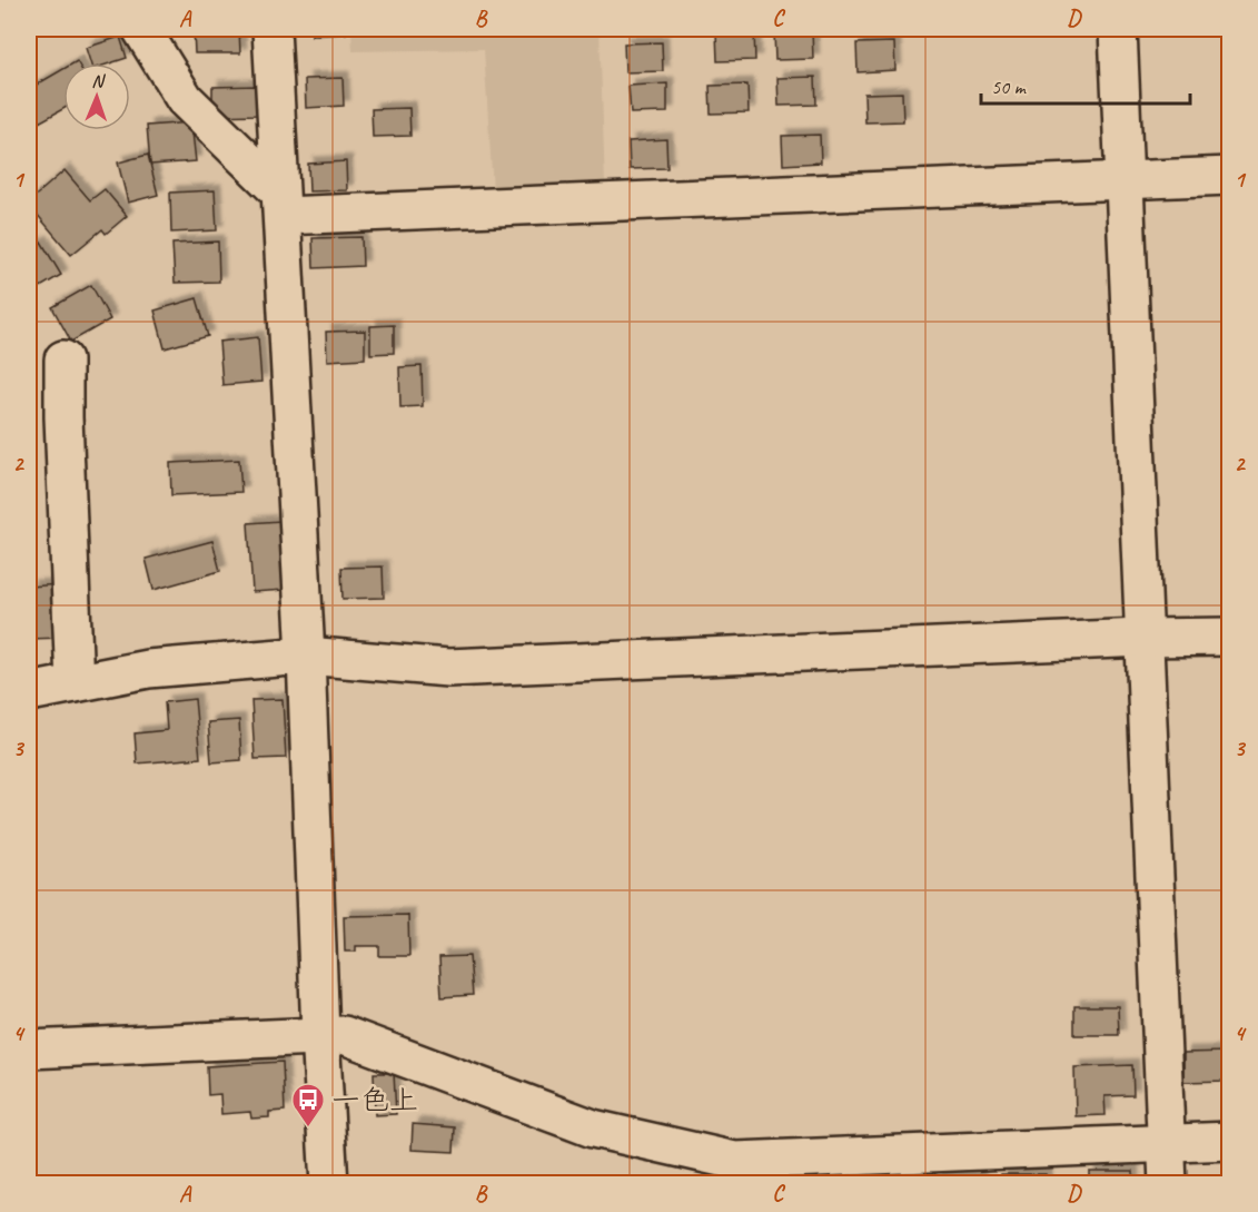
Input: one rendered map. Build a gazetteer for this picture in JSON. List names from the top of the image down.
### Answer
{
  "places": {
    "bus stop": ["一色上"]
  },
  "scale_bar": "50 m",
  "north": "top",
  "grid": {
    "columns": [
      "A",
      "B",
      "C",
      "D"
    ],
    "rows": [
      "1",
      "2",
      "3",
      "4"
    ]
  }
}
